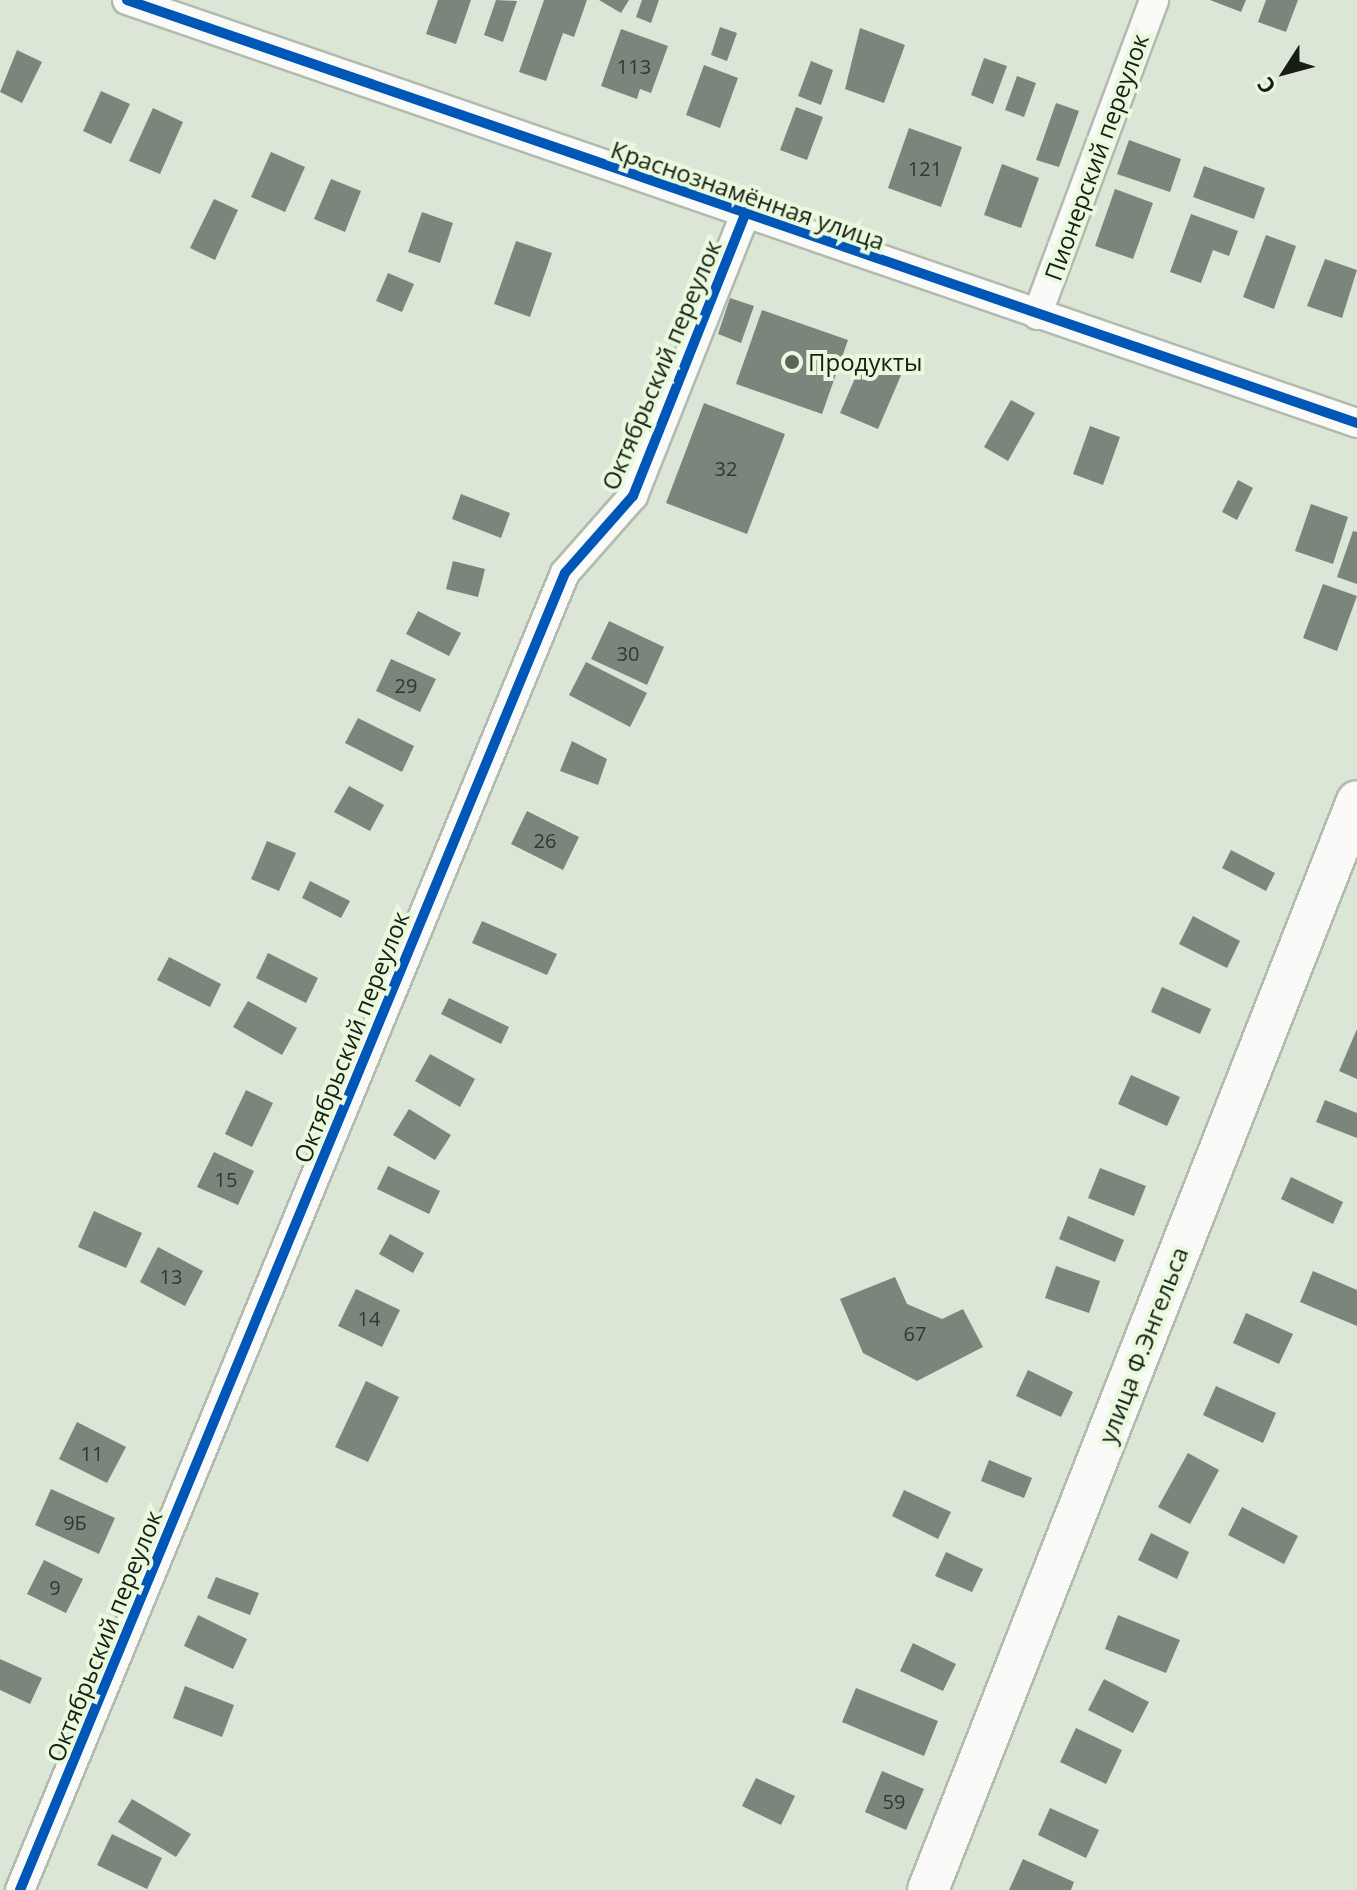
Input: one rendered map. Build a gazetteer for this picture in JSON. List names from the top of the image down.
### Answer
{
  "streets": {
    "main road": ["улица Ф.Энгельса"],
    "street": ["Пионерский переулок", "Краснознамённая улица", "Октябрьский переулок"]
  },
  "crossings": [
    ["Пионерский переулок", "Краснознамённая улица"],
    ["Краснознамённая улица", "Октябрьский переулок"]
  ],
  "places": ["Продукты"],
  "house_numbers": [
    "113",
    "121",
    "32",
    "30",
    "29",
    "26",
    "15",
    "13",
    "14",
    "67",
    "11",
    "9Б",
    "9",
    "59"
  ],
  "north": "bottom left"
}
